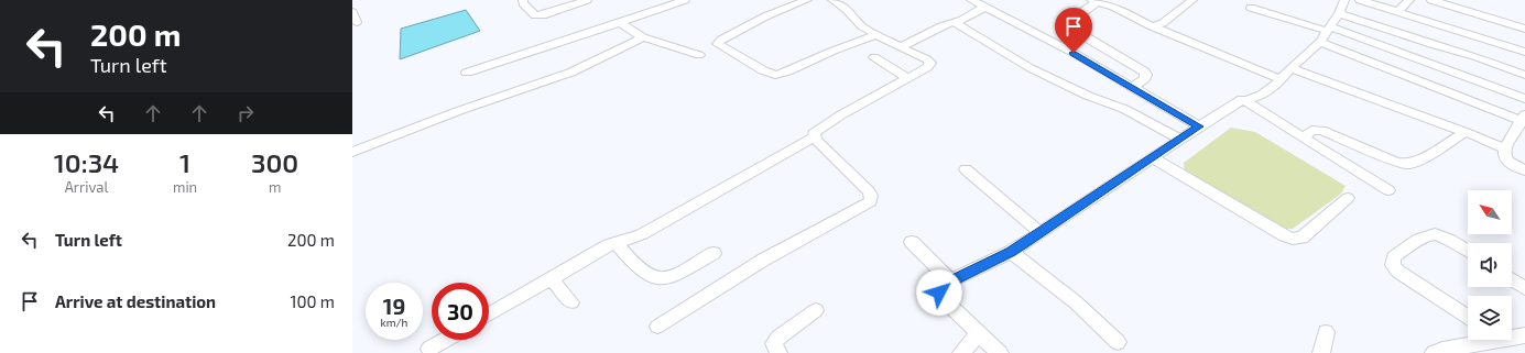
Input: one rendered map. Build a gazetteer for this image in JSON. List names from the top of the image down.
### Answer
{
  "north": "top left",
  "page": {
    "turn": ["200 m", "Turn left"],
    "eta": [
      "10:34",
      "Arrival",
      "1",
      "min",
      "300",
      "m"
    ],
    "list": [
      {
        "name": "Turn left",
        "value": "200 m"
      },
      {
        "name": "Arrive at destination",
        "value": "100 m"
      }
    ],
    "speed": "19 km/h",
    "limit": "30"
  }
}
